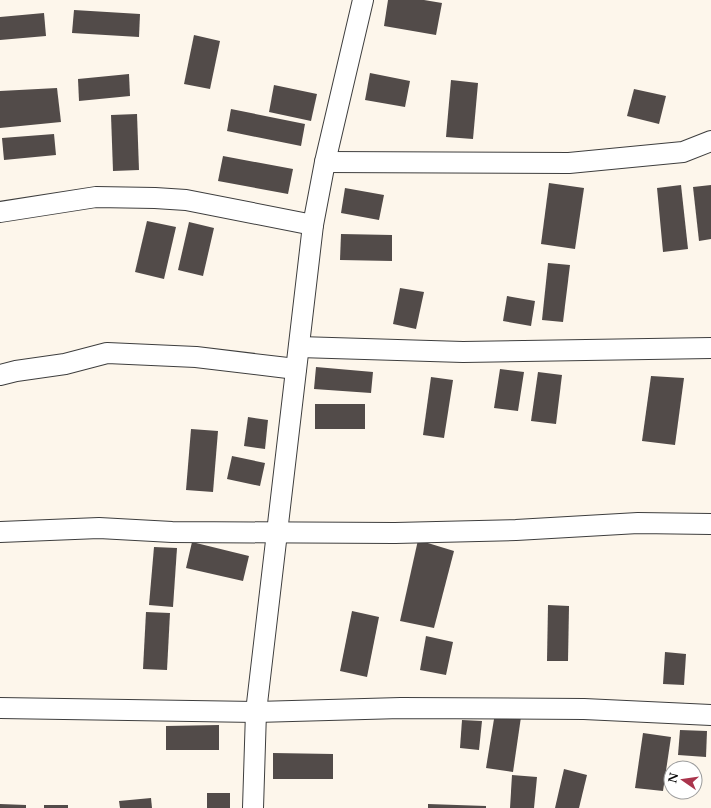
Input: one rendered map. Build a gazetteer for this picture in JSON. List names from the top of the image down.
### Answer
{
  "north": "left"
}
